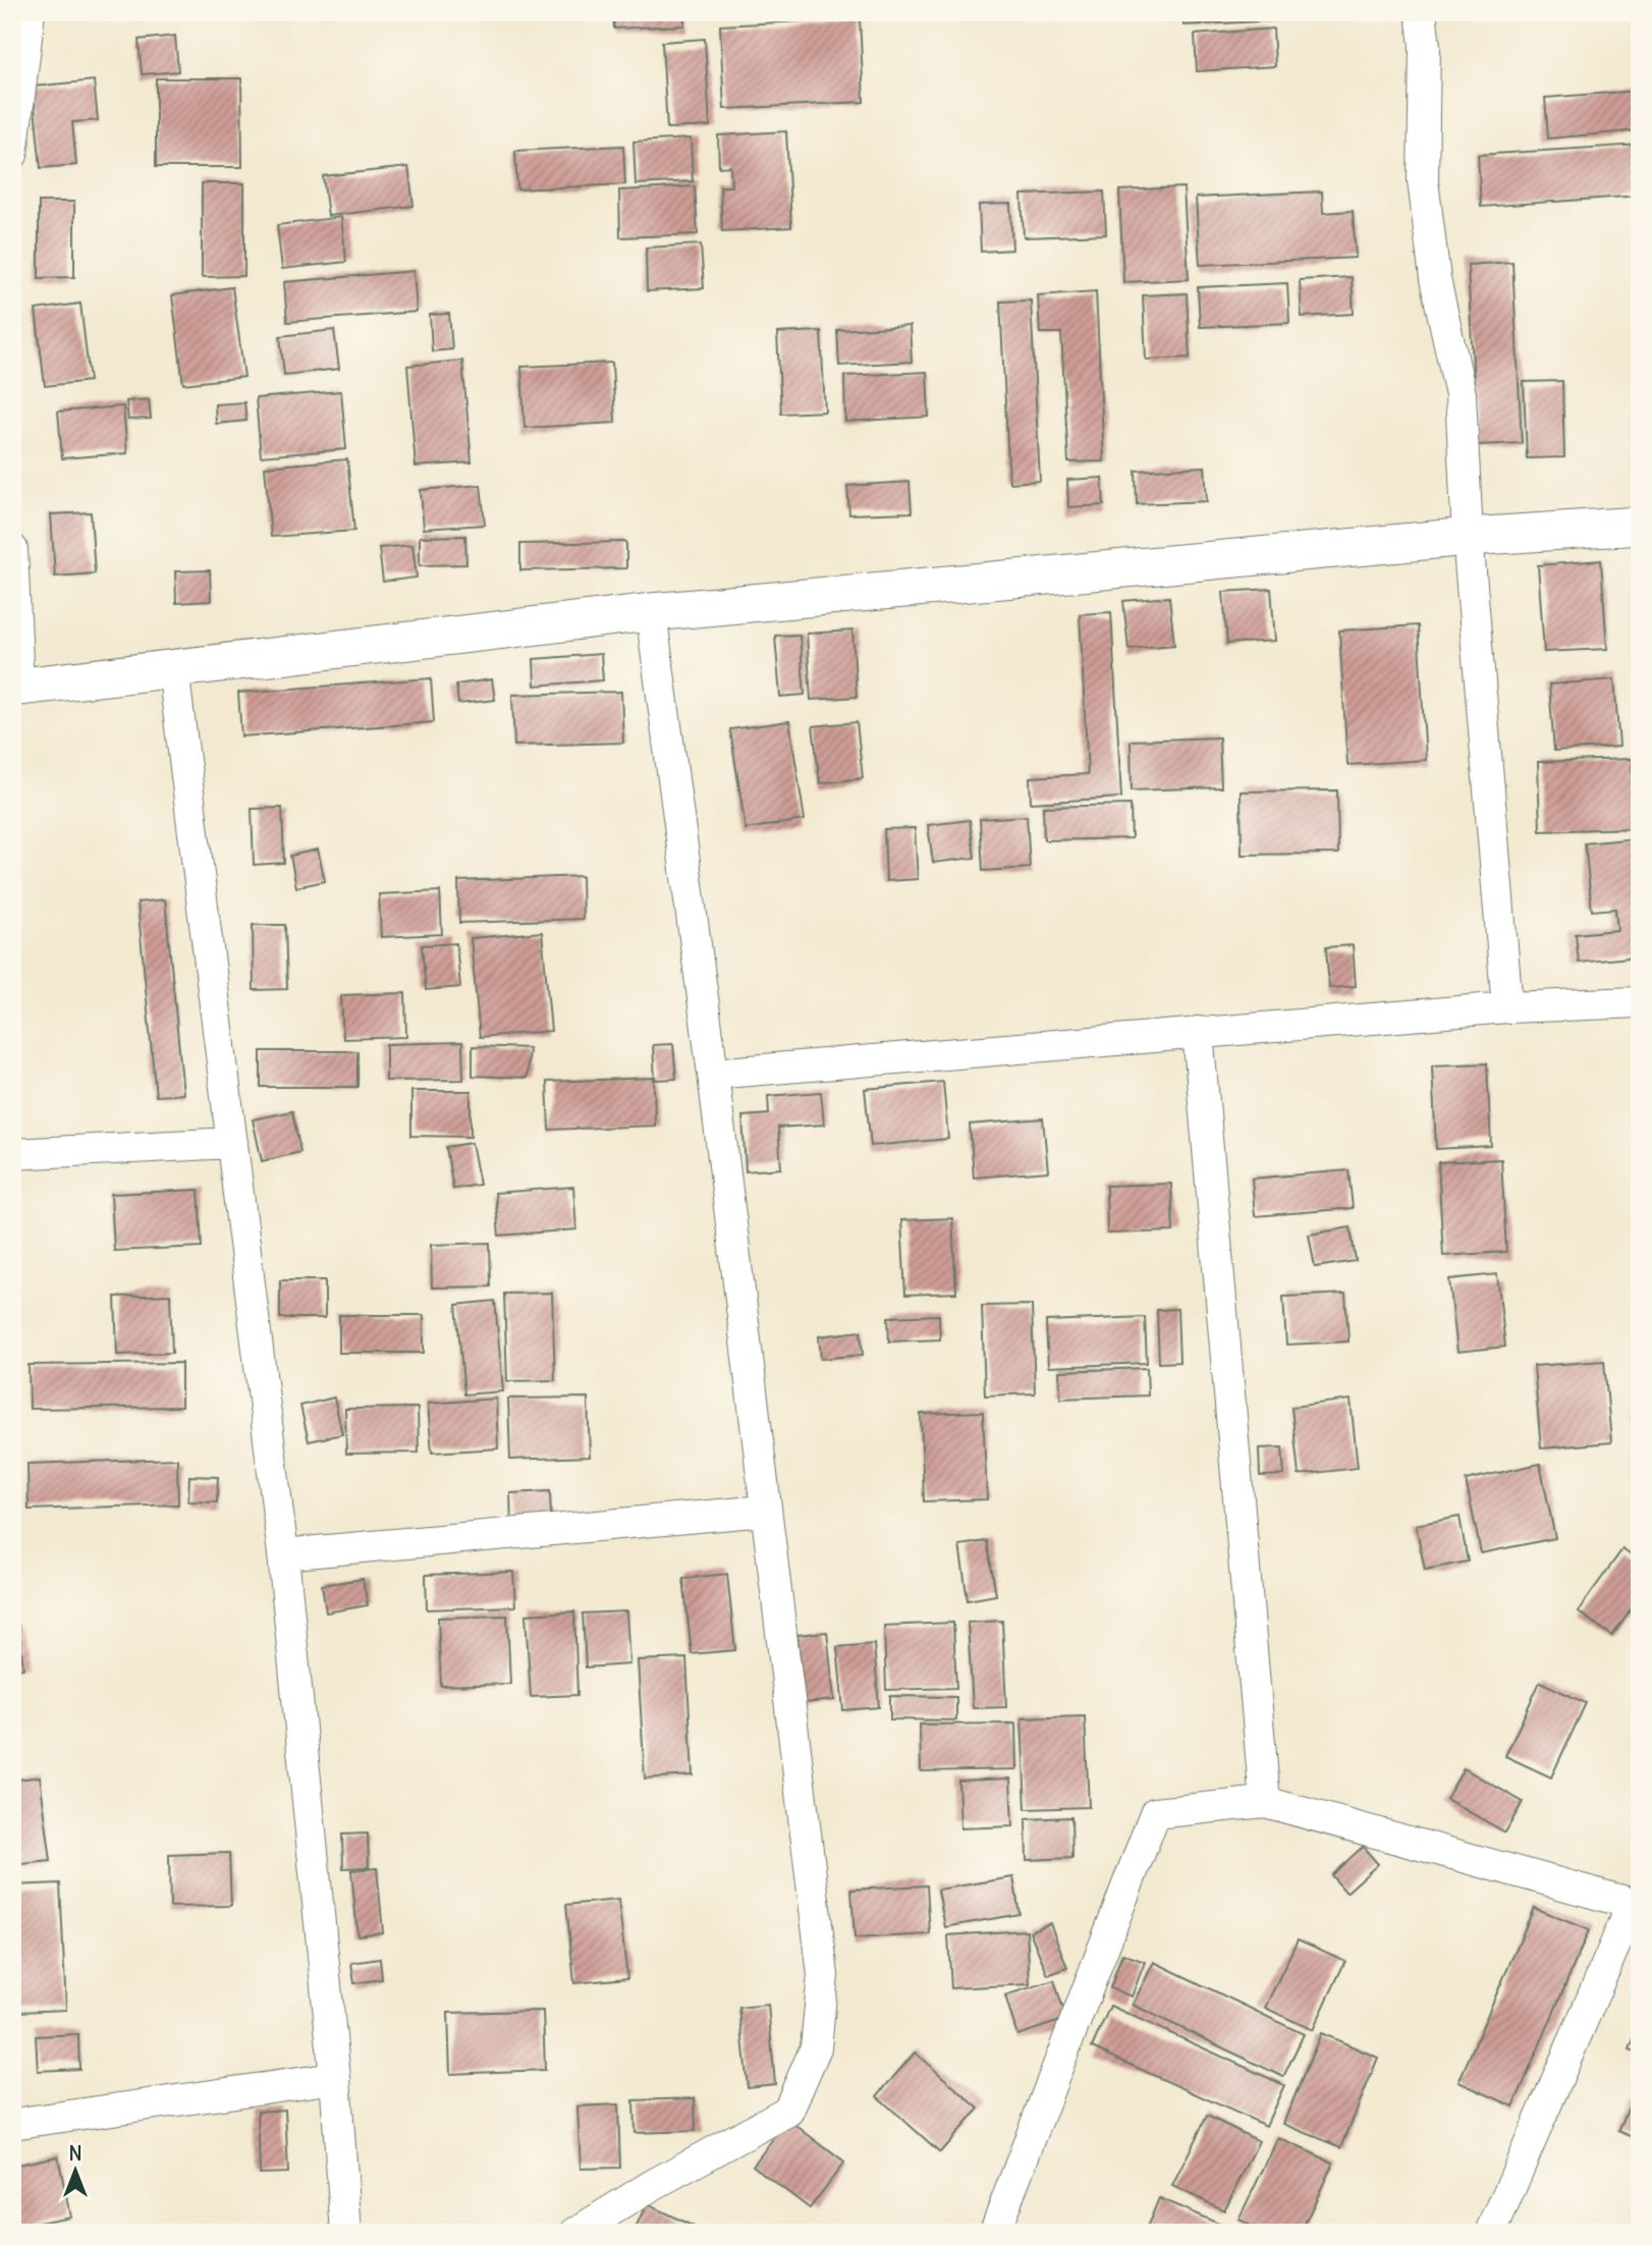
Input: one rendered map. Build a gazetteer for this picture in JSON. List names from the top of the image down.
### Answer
{
  "north": "top"
}
